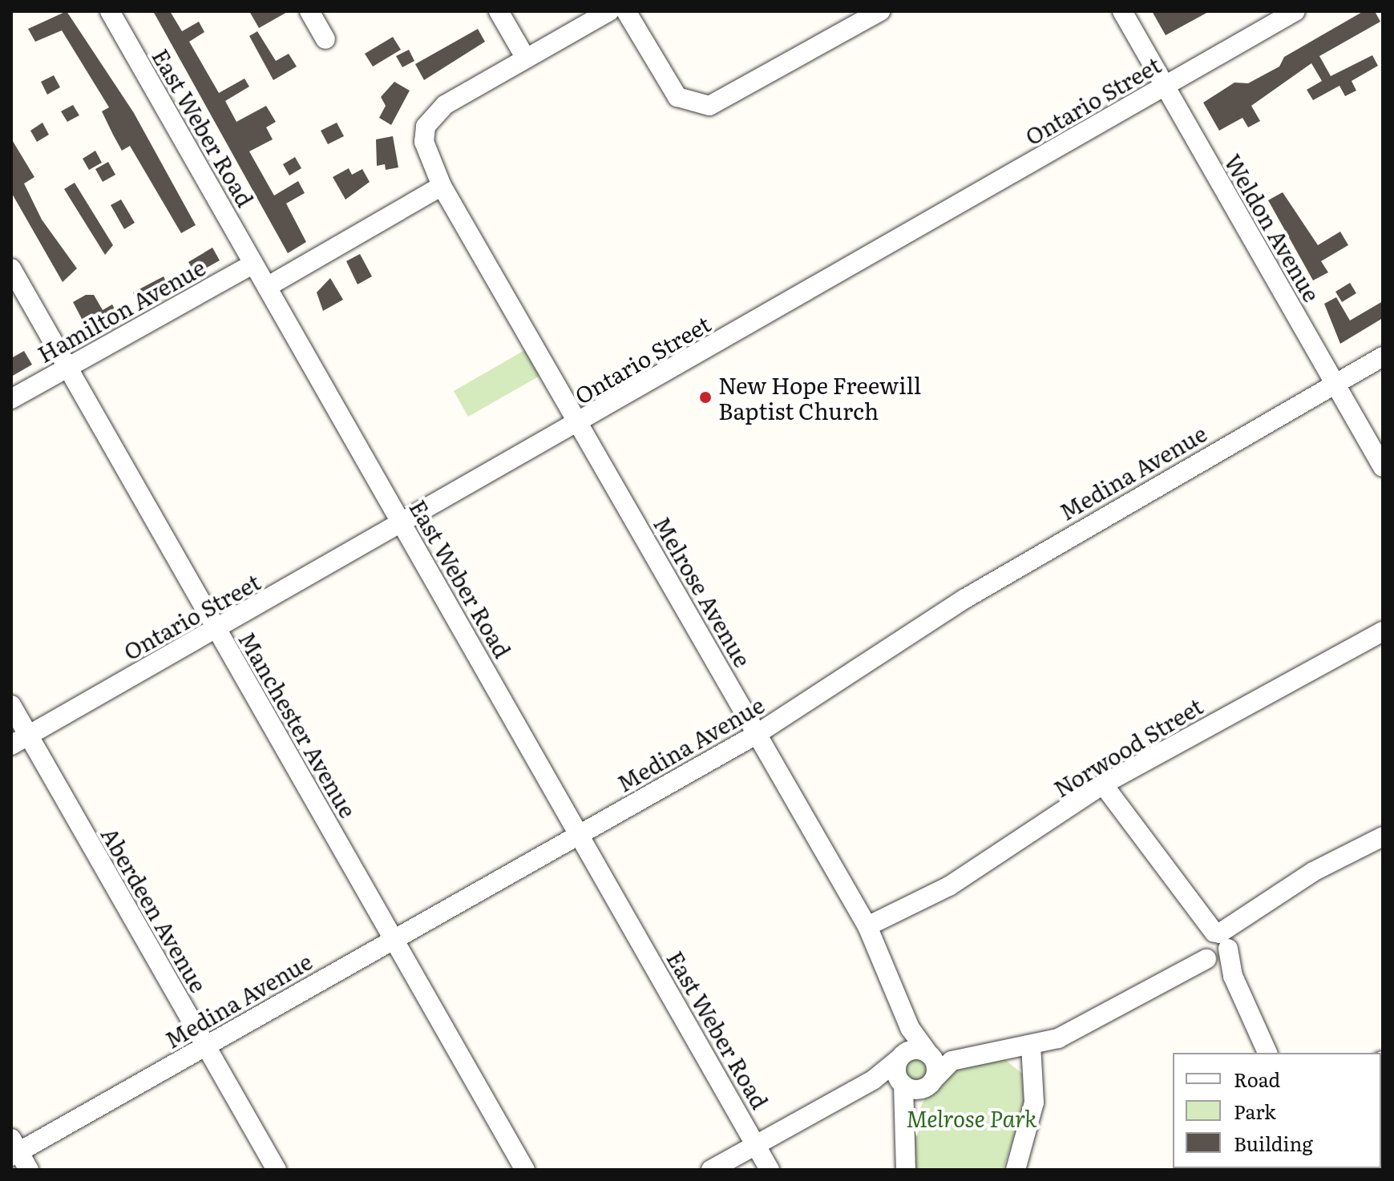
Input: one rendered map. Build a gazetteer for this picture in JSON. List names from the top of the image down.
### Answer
{
  "streets": {
    "street": [
      "Ontario Street",
      "East Weber Road",
      "Weldon Avenue",
      "Hamilton Avenue",
      "Medina Avenue",
      "Melrose Avenue",
      "Manchester Avenue",
      "Norwood Street",
      "Aberdeen Avenue"
    ]
  },
  "crossings": [
    ["Ontario Street", "East Weber Road"],
    ["Ontario Street", "Weldon Avenue"],
    ["Ontario Street", "Melrose Avenue"],
    ["Ontario Street", "Manchester Avenue"],
    ["Ontario Street", "Aberdeen Avenue"],
    ["East Weber Road", "Hamilton Avenue"],
    ["East Weber Road", "Medina Avenue"],
    ["Weldon Avenue", "Medina Avenue"],
    ["Hamilton Avenue", "Manchester Avenue"],
    ["Medina Avenue", "Melrose Avenue"],
    ["Medina Avenue", "Manchester Avenue"],
    ["Medina Avenue", "Aberdeen Avenue"],
    ["Melrose Avenue", "Norwood Street"]
  ],
  "parks": ["Melrose Park"],
  "places": ["New Hope Freewill Baptist Church"],
  "legend": ["Road", "Park", "Building"]
}
